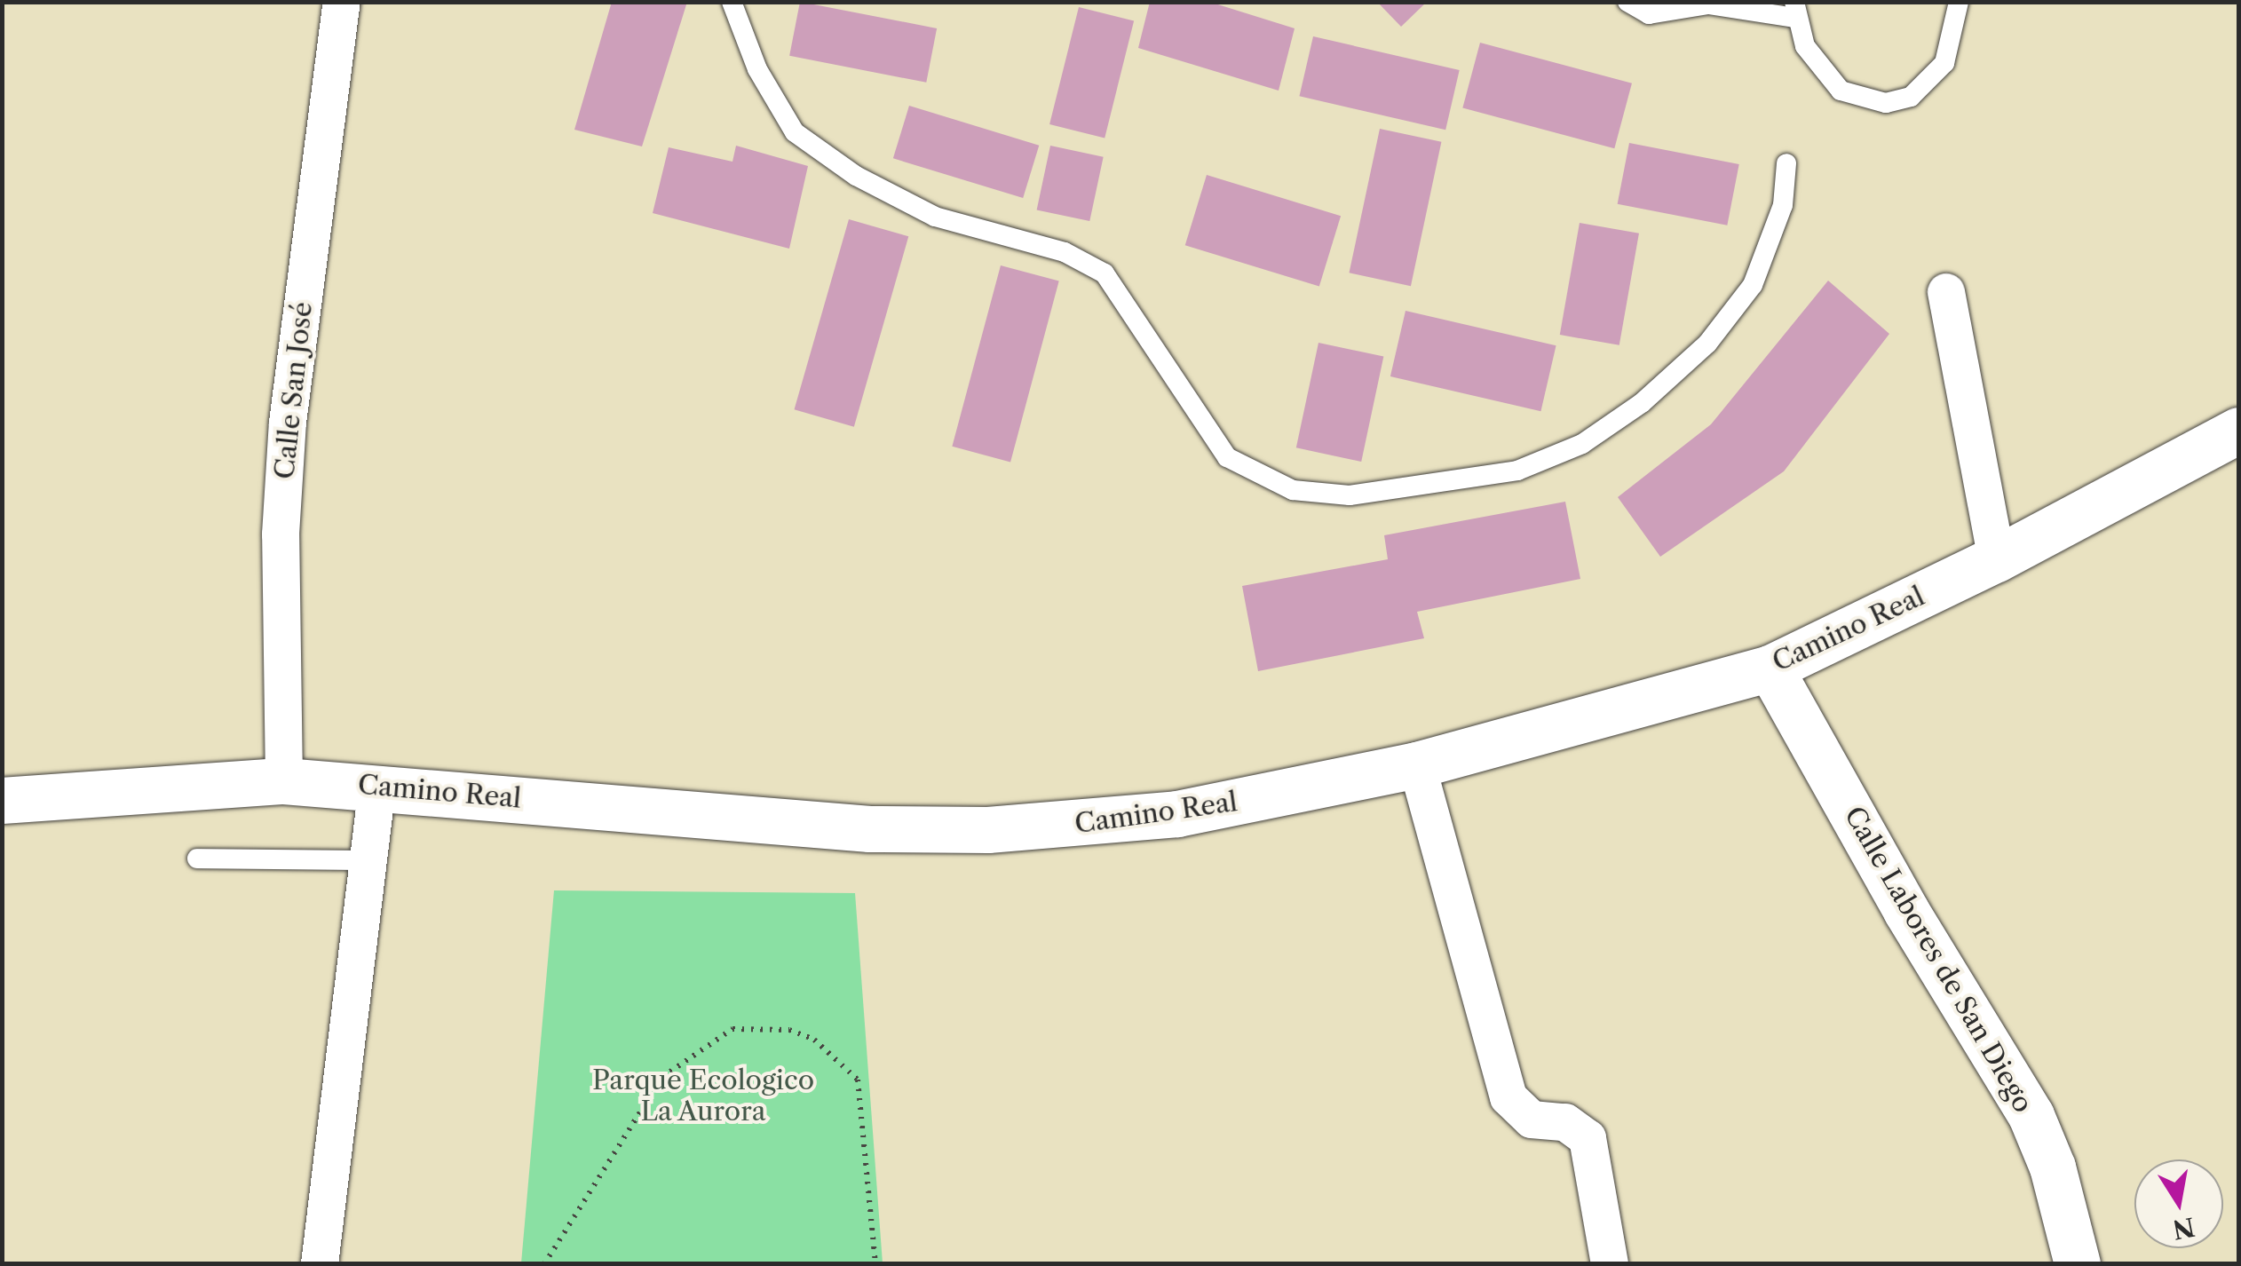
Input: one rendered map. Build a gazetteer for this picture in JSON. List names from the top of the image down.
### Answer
{
  "streets": {
    "street": ["Calle San José", "Camino Real", "Calle Labores de San Diego"]
  },
  "crossings": [
    ["Calle San José", "Camino Real"],
    ["Camino Real", "Calle Labores de San Diego"]
  ],
  "parks": ["Parque Ecologico La Aurora"],
  "north": "bottom"
}
